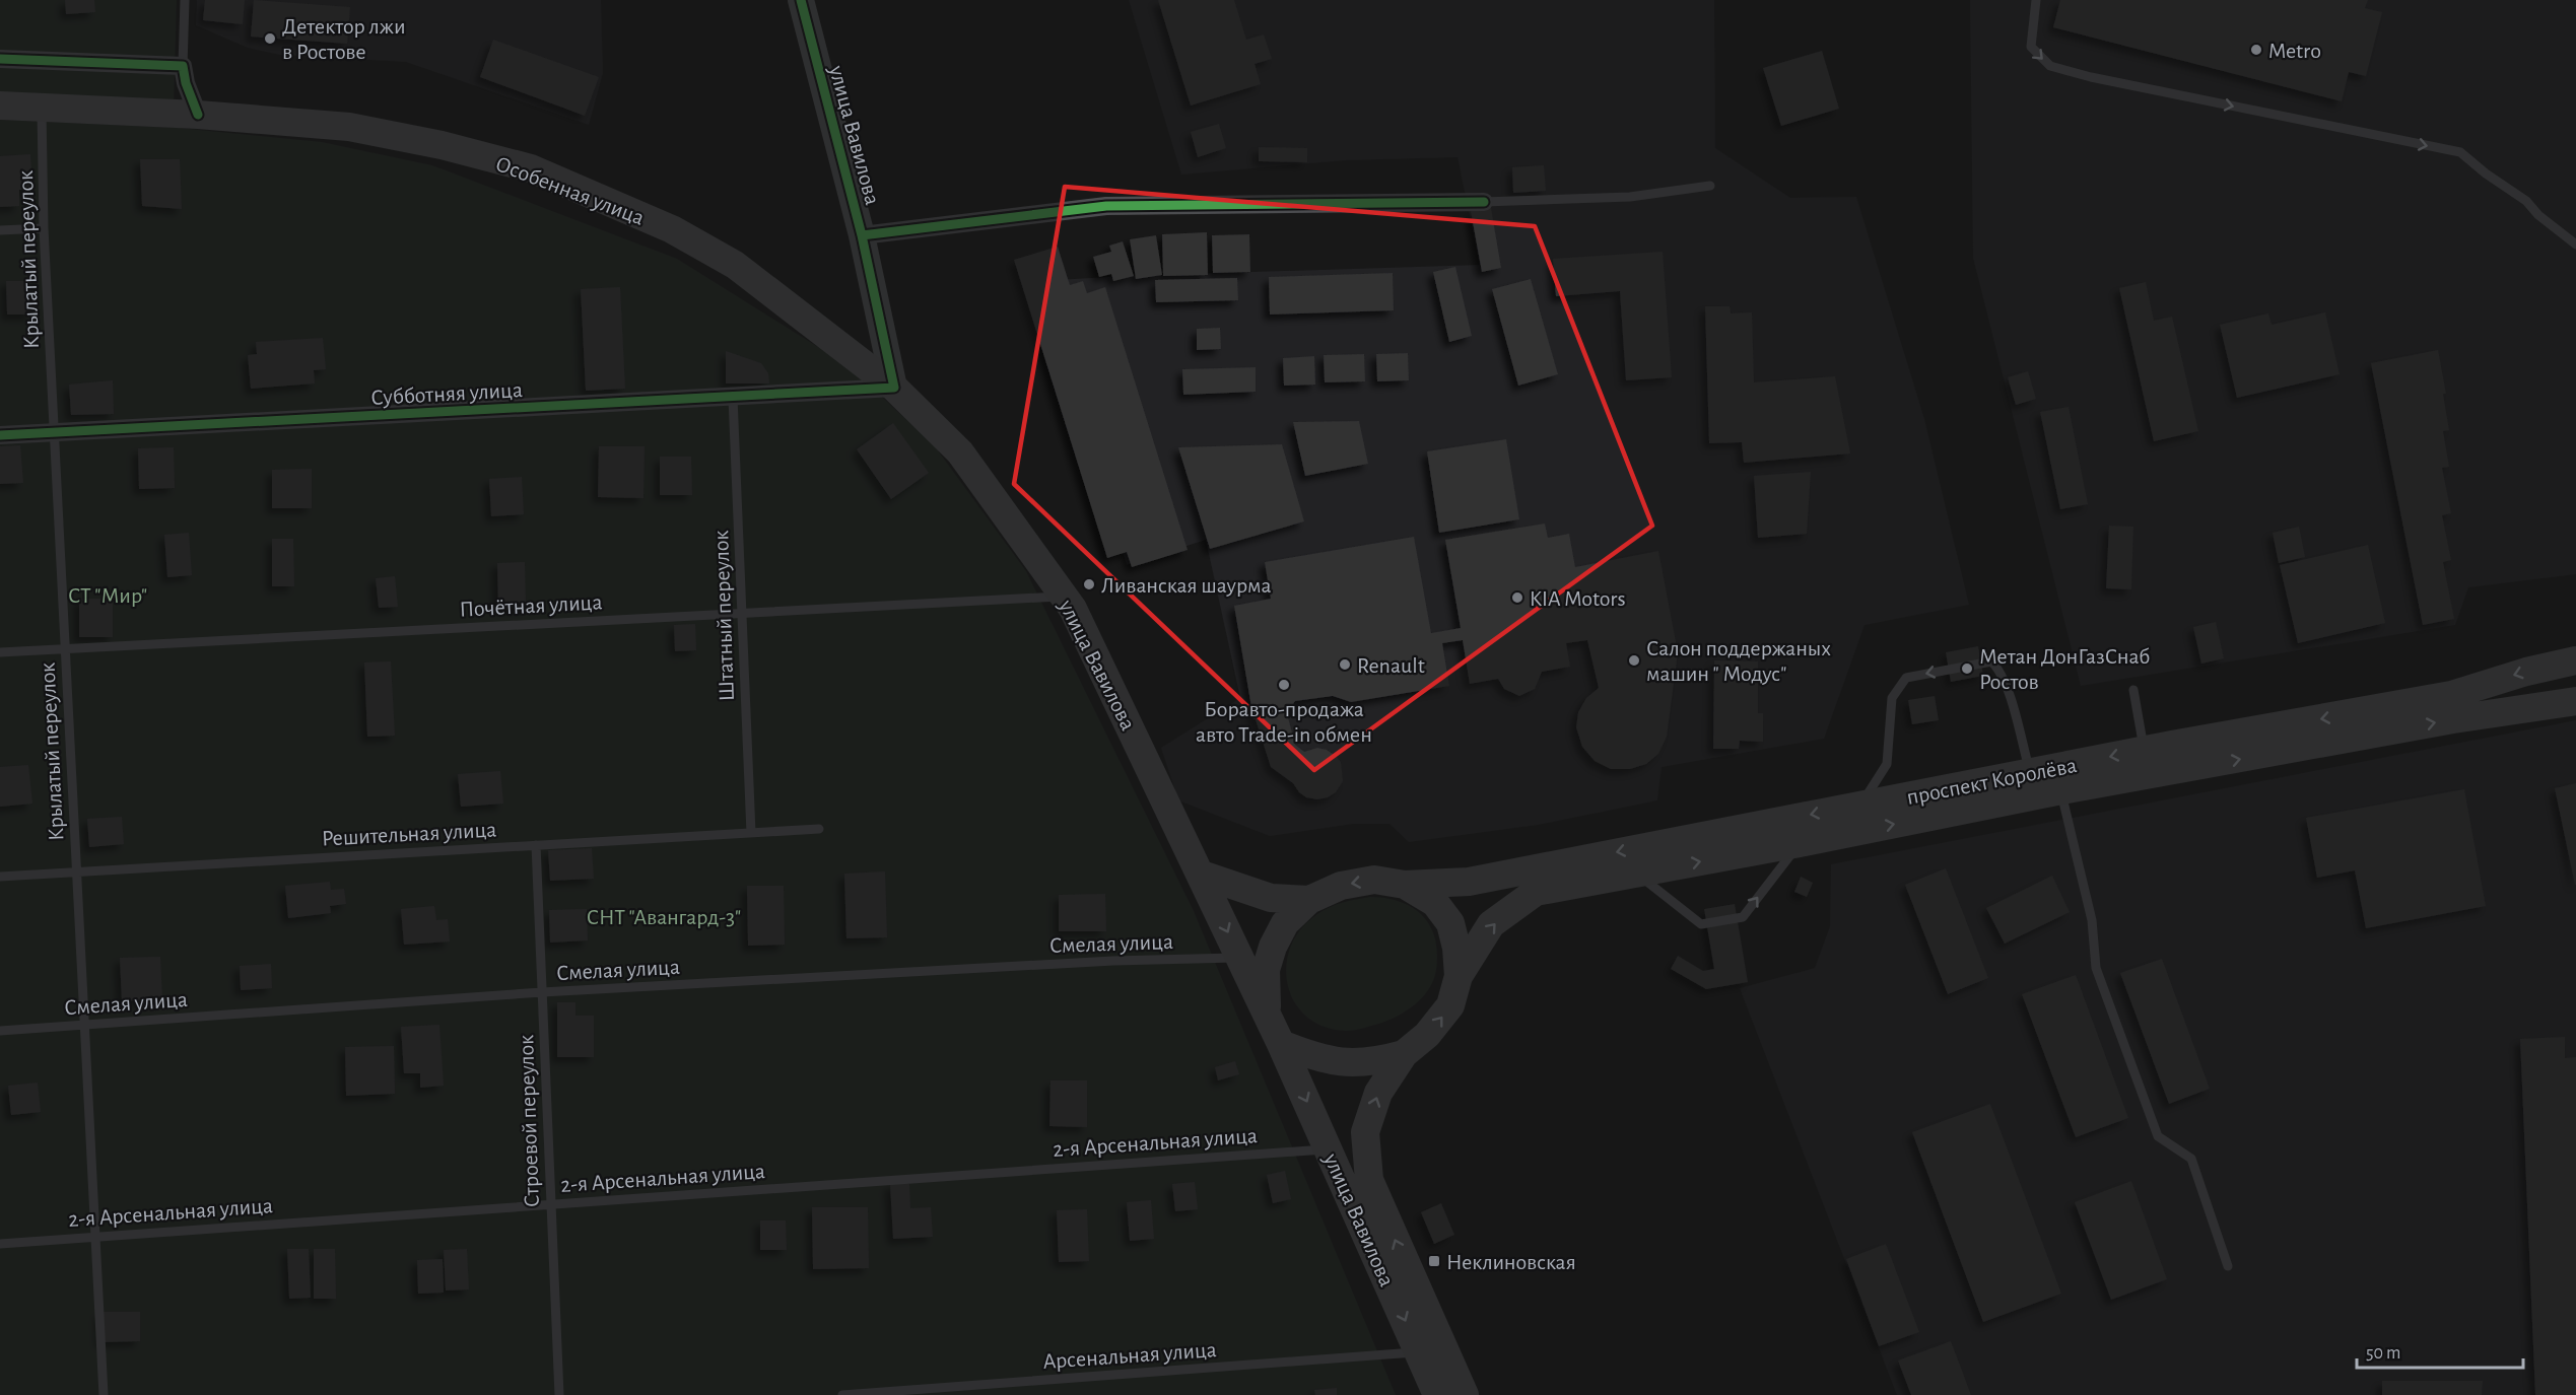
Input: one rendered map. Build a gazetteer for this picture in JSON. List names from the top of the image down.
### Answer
{
  "streets": {
    "main road": ["улица Вавилова", "Особенная улица", "проспект Королёва"],
    "street": ["Субботняя улица"],
    "lane": [
      "Крылатый переулок",
      "Почётная улица",
      "Штатный переулок",
      "Решительная улица",
      "Смелая улица",
      "Строевой переулок",
      "2-я Арсенальная улица",
      "Арсенальная улица"
    ]
  },
  "crossings": [
    ["улица Вавилова", "Особенная улица"],
    ["улица Вавилова", "Субботняя улица"],
    ["улица Вавилова", "Почётная улица"],
    ["улица Вавилова", "проспект Королёва"],
    ["улица Вавилова", "Смелая улица"],
    ["улица Вавилова", "2-я Арсенальная улица"],
    ["улица Вавилова", "Арсенальная улица"],
    ["Особенная улица", "Крылатый переулок"],
    ["Особенная улица", "Субботняя улица"],
    ["Крылатый переулок", "Субботняя улица"],
    ["Крылатый переулок", "Почётная улица"],
    ["Крылатый переулок", "Решительная улица"],
    ["Крылатый переулок", "Смелая улица"],
    ["Крылатый переулок", "2-я Арсенальная улица"],
    ["Субботняя улица", "Штатный переулок"],
    ["Почётная улица", "Штатный переулок"],
    ["Штатный переулок", "Решительная улица"],
    ["Решительная улица", "Строевой переулок"],
    ["Смелая улица", "Строевой переулок"],
    ["Строевой переулок", "2-я Арсенальная улица"]
  ],
  "parks": ["СТ \"Мир\"", "СНТ \"Авангард-3\""],
  "places": {
    "other": [
      "Детектор лжи в Ростове",
      "Metro",
      "Ливанская шаурма",
      "KIA Motors",
      "Салон поддержаных машин \" Модус\"",
      "Renault",
      "Метан ДонГазСнаб Ростов",
      "Боравто-продажа авто Trade-in обмен"
    ],
    "transit": ["Неклиновская"]
  },
  "scale_bar": "50 m"
}
